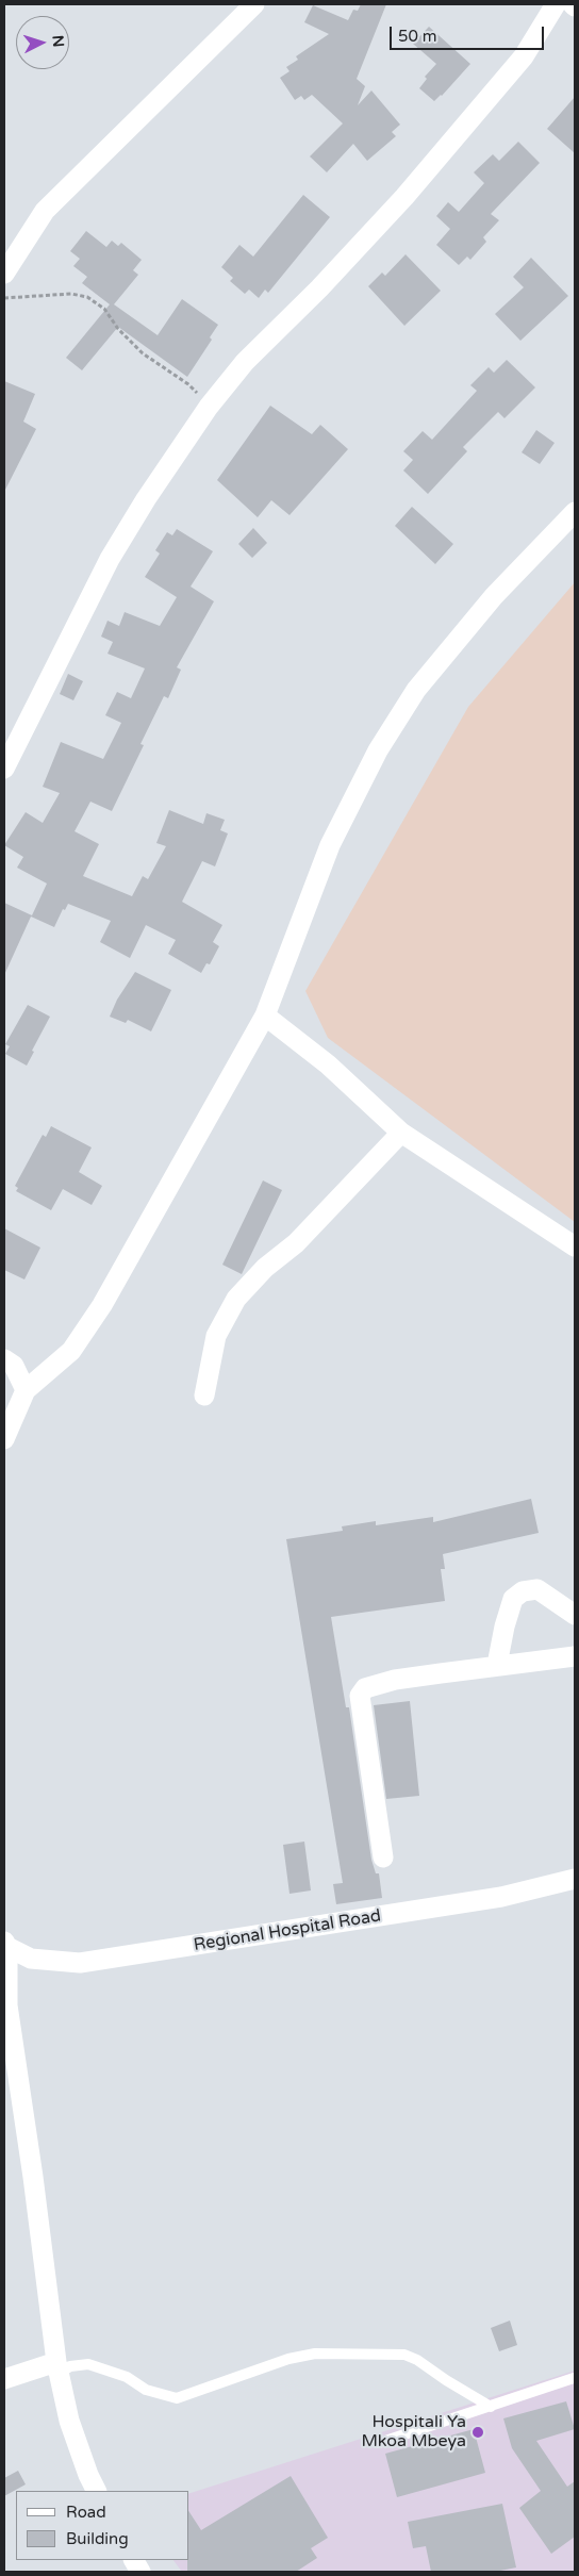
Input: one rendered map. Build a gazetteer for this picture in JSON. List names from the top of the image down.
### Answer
{
  "streets": {
    "street": ["Regional Hospital Road"]
  },
  "places": ["Hospitali Ya Mkoa Mbeya"],
  "legend": ["Road", "Building"],
  "scale_bar": "50 m",
  "north": "right"
}
